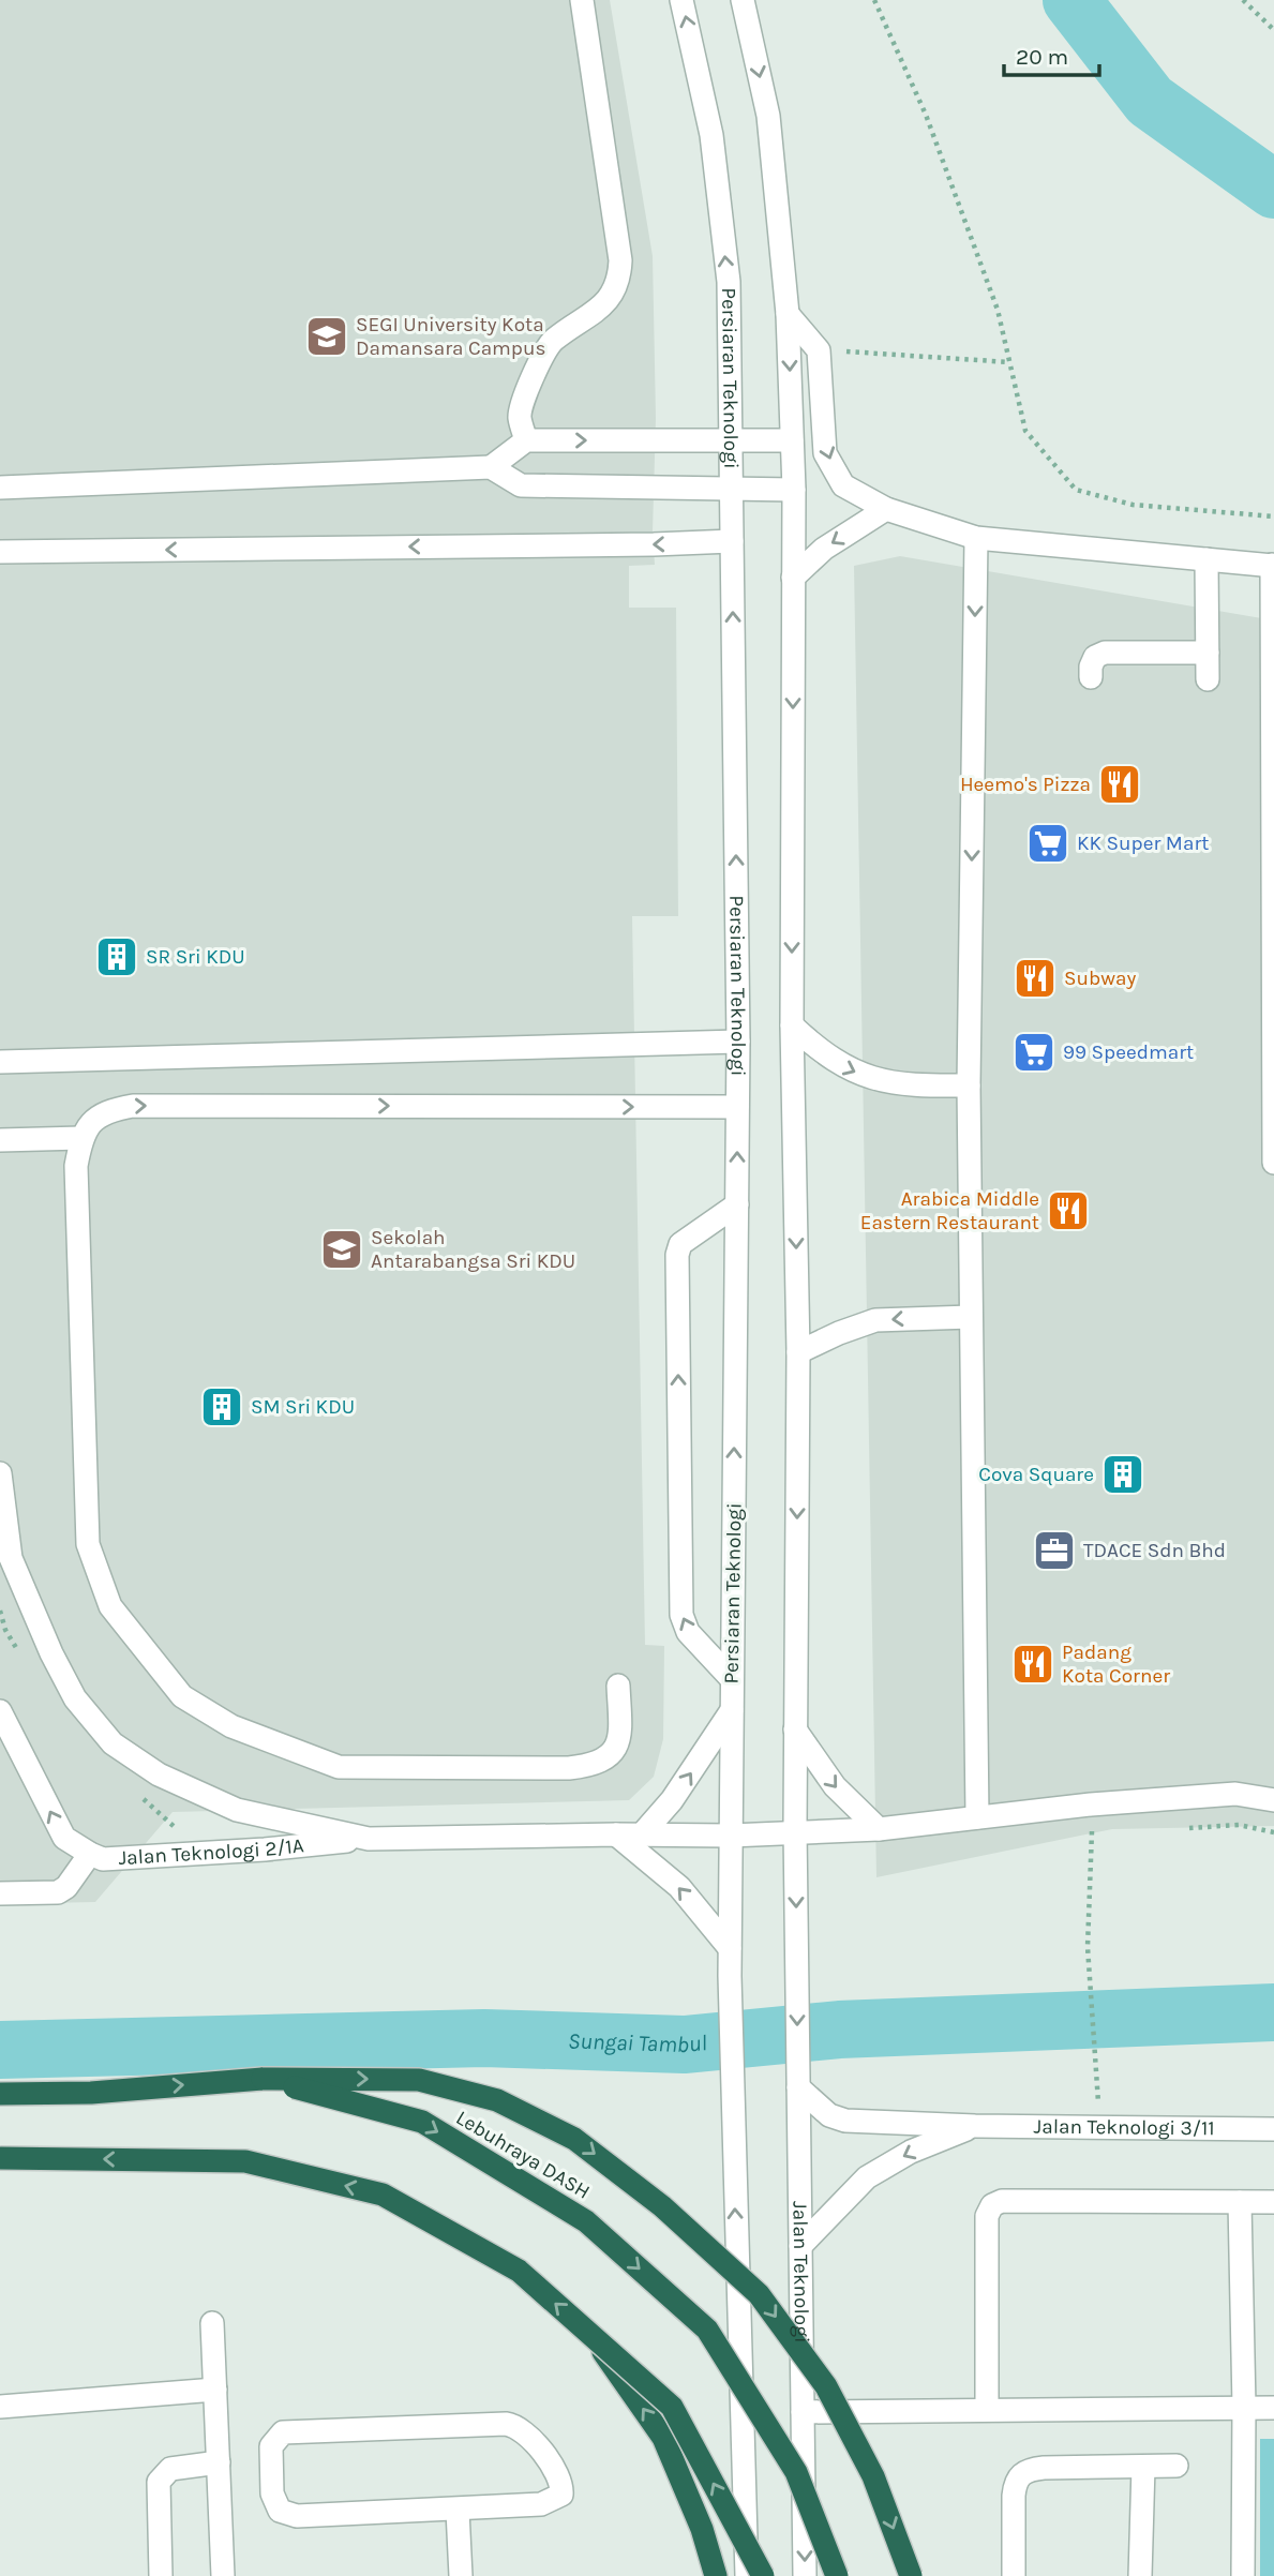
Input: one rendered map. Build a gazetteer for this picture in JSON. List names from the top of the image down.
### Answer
{
  "streets": {
    "highway": ["Lebuhraya DASH"],
    "street": [
      "Persiaran Teknologi",
      "Jalan Teknologi 2/1A",
      "Jalan Teknologi 3/11",
      "Jalan Teknologi"
    ]
  },
  "crossings": [
    ["Jalan Teknologi 3/11", "Jalan Teknologi"]
  ],
  "one_way": ["Jalan Teknologi 2/1A", "Jalan Teknologi"],
  "water": ["Sungai Tambul"],
  "places": {
    "school or university": ["SEGI University Kota Damansara Campus", "Sekolah Antarabangsa Sri KDU"],
    "restaurant": [
      "Heemo's Pizza",
      "Subway",
      "Arabica Middle Eastern Restaurant",
      "Padang Kota Corner"
    ],
    "supermarket": ["KK Super Mart", "99 Speedmart"],
    "building": ["SR Sri KDU", "SM Sri KDU", "Cova Square"],
    "office": ["TDACE Sdn Bhd"]
  },
  "scale_bar": "20 m"
}
